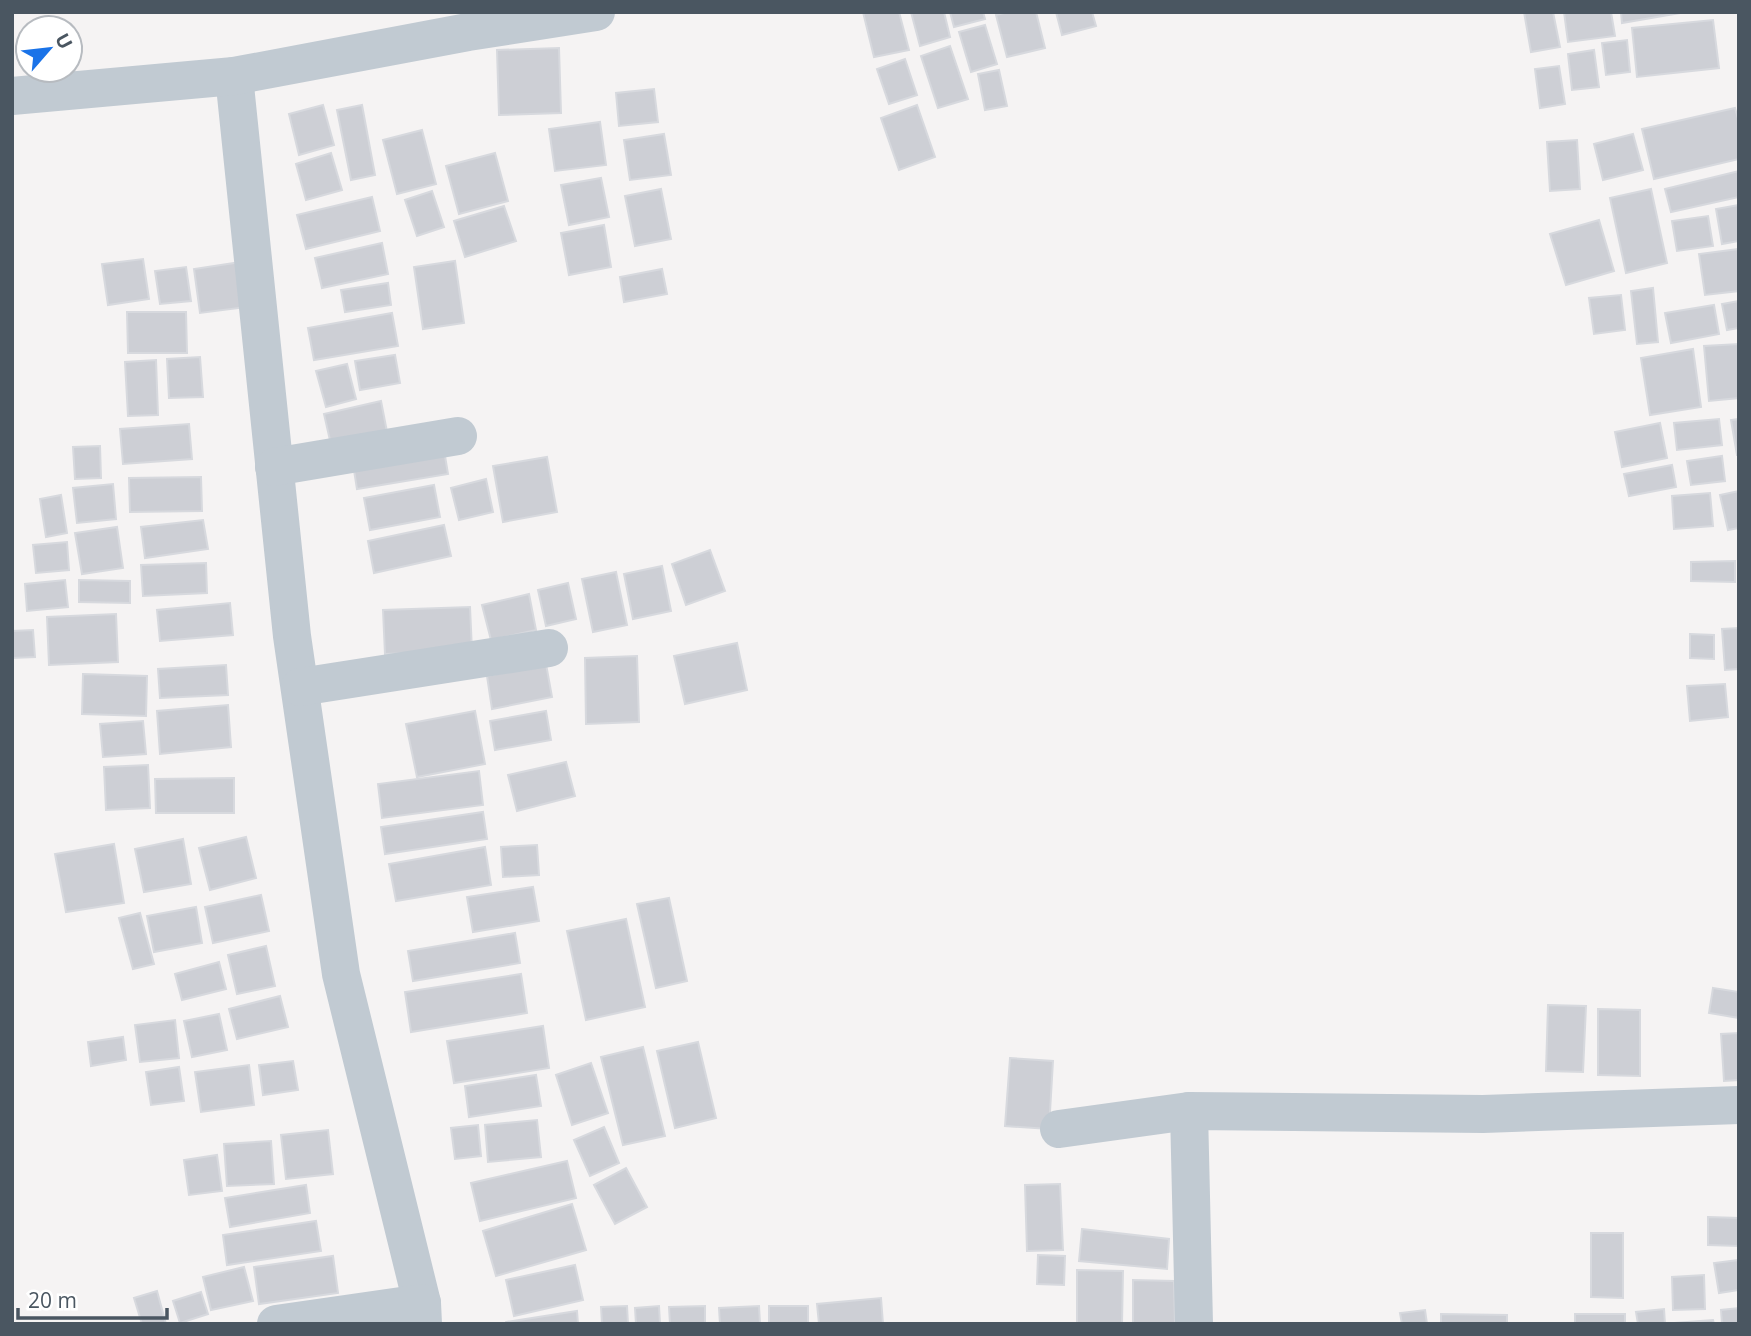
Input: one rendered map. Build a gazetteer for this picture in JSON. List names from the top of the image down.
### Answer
{
  "scale_bar": "20 m",
  "north": "top right"
}
